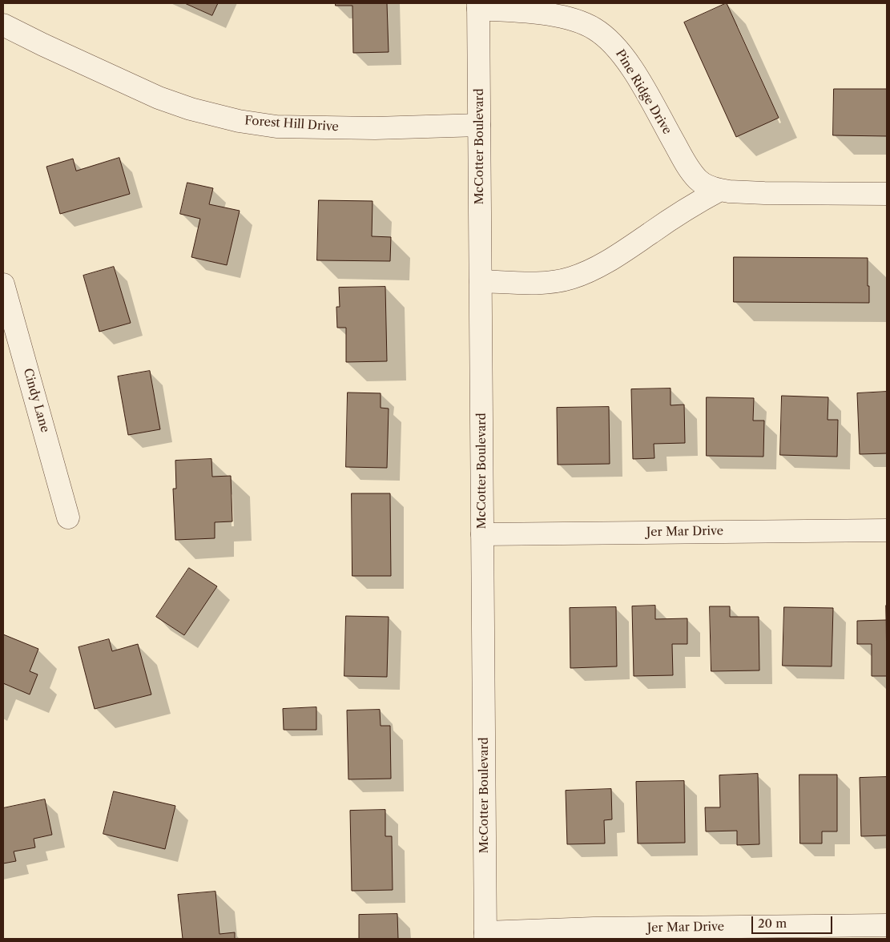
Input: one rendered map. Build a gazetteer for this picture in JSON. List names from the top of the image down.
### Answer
{
  "streets": {
    "street": [
      "Pine Ridge Drive",
      "Forest Hill Drive",
      "McCotter Boulevard",
      "Cindy Lane",
      "Jer Mar Drive"
    ]
  },
  "crossings": [
    ["Pine Ridge Drive", "McCotter Boulevard"],
    ["Forest Hill Drive", "McCotter Boulevard"],
    ["McCotter Boulevard", "Jer Mar Drive"]
  ],
  "scale_bar": "20 m"
}
